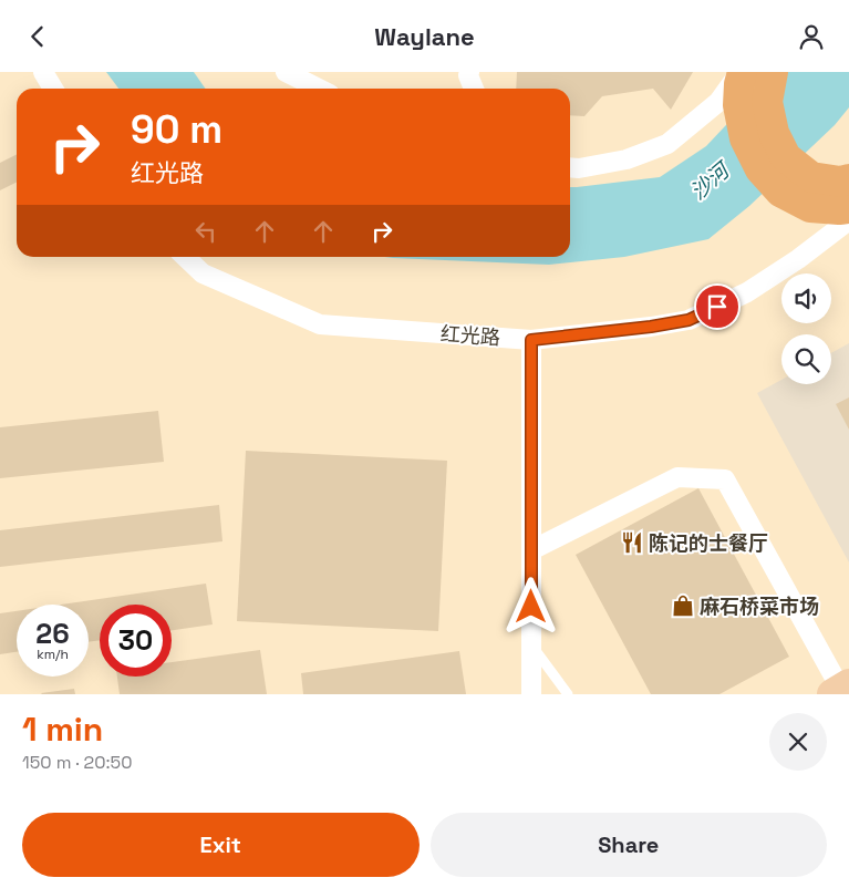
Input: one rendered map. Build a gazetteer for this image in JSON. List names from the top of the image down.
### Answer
{
  "streets": {
    "street": ["红光路"]
  },
  "water": ["沙河"],
  "places": {
    "restaurant": ["陈记的士餐厅"],
    "shop": ["麻石桥菜市场"]
  },
  "page": {
    "header": "Waylane",
    "turn": ["90 m", "红光路"],
    "speed": "26 km/h",
    "limit": "30",
    "heading": ["1 min", "150 m · 20:50"],
    "buttons": ["Exit", "Share"]
  }
}
